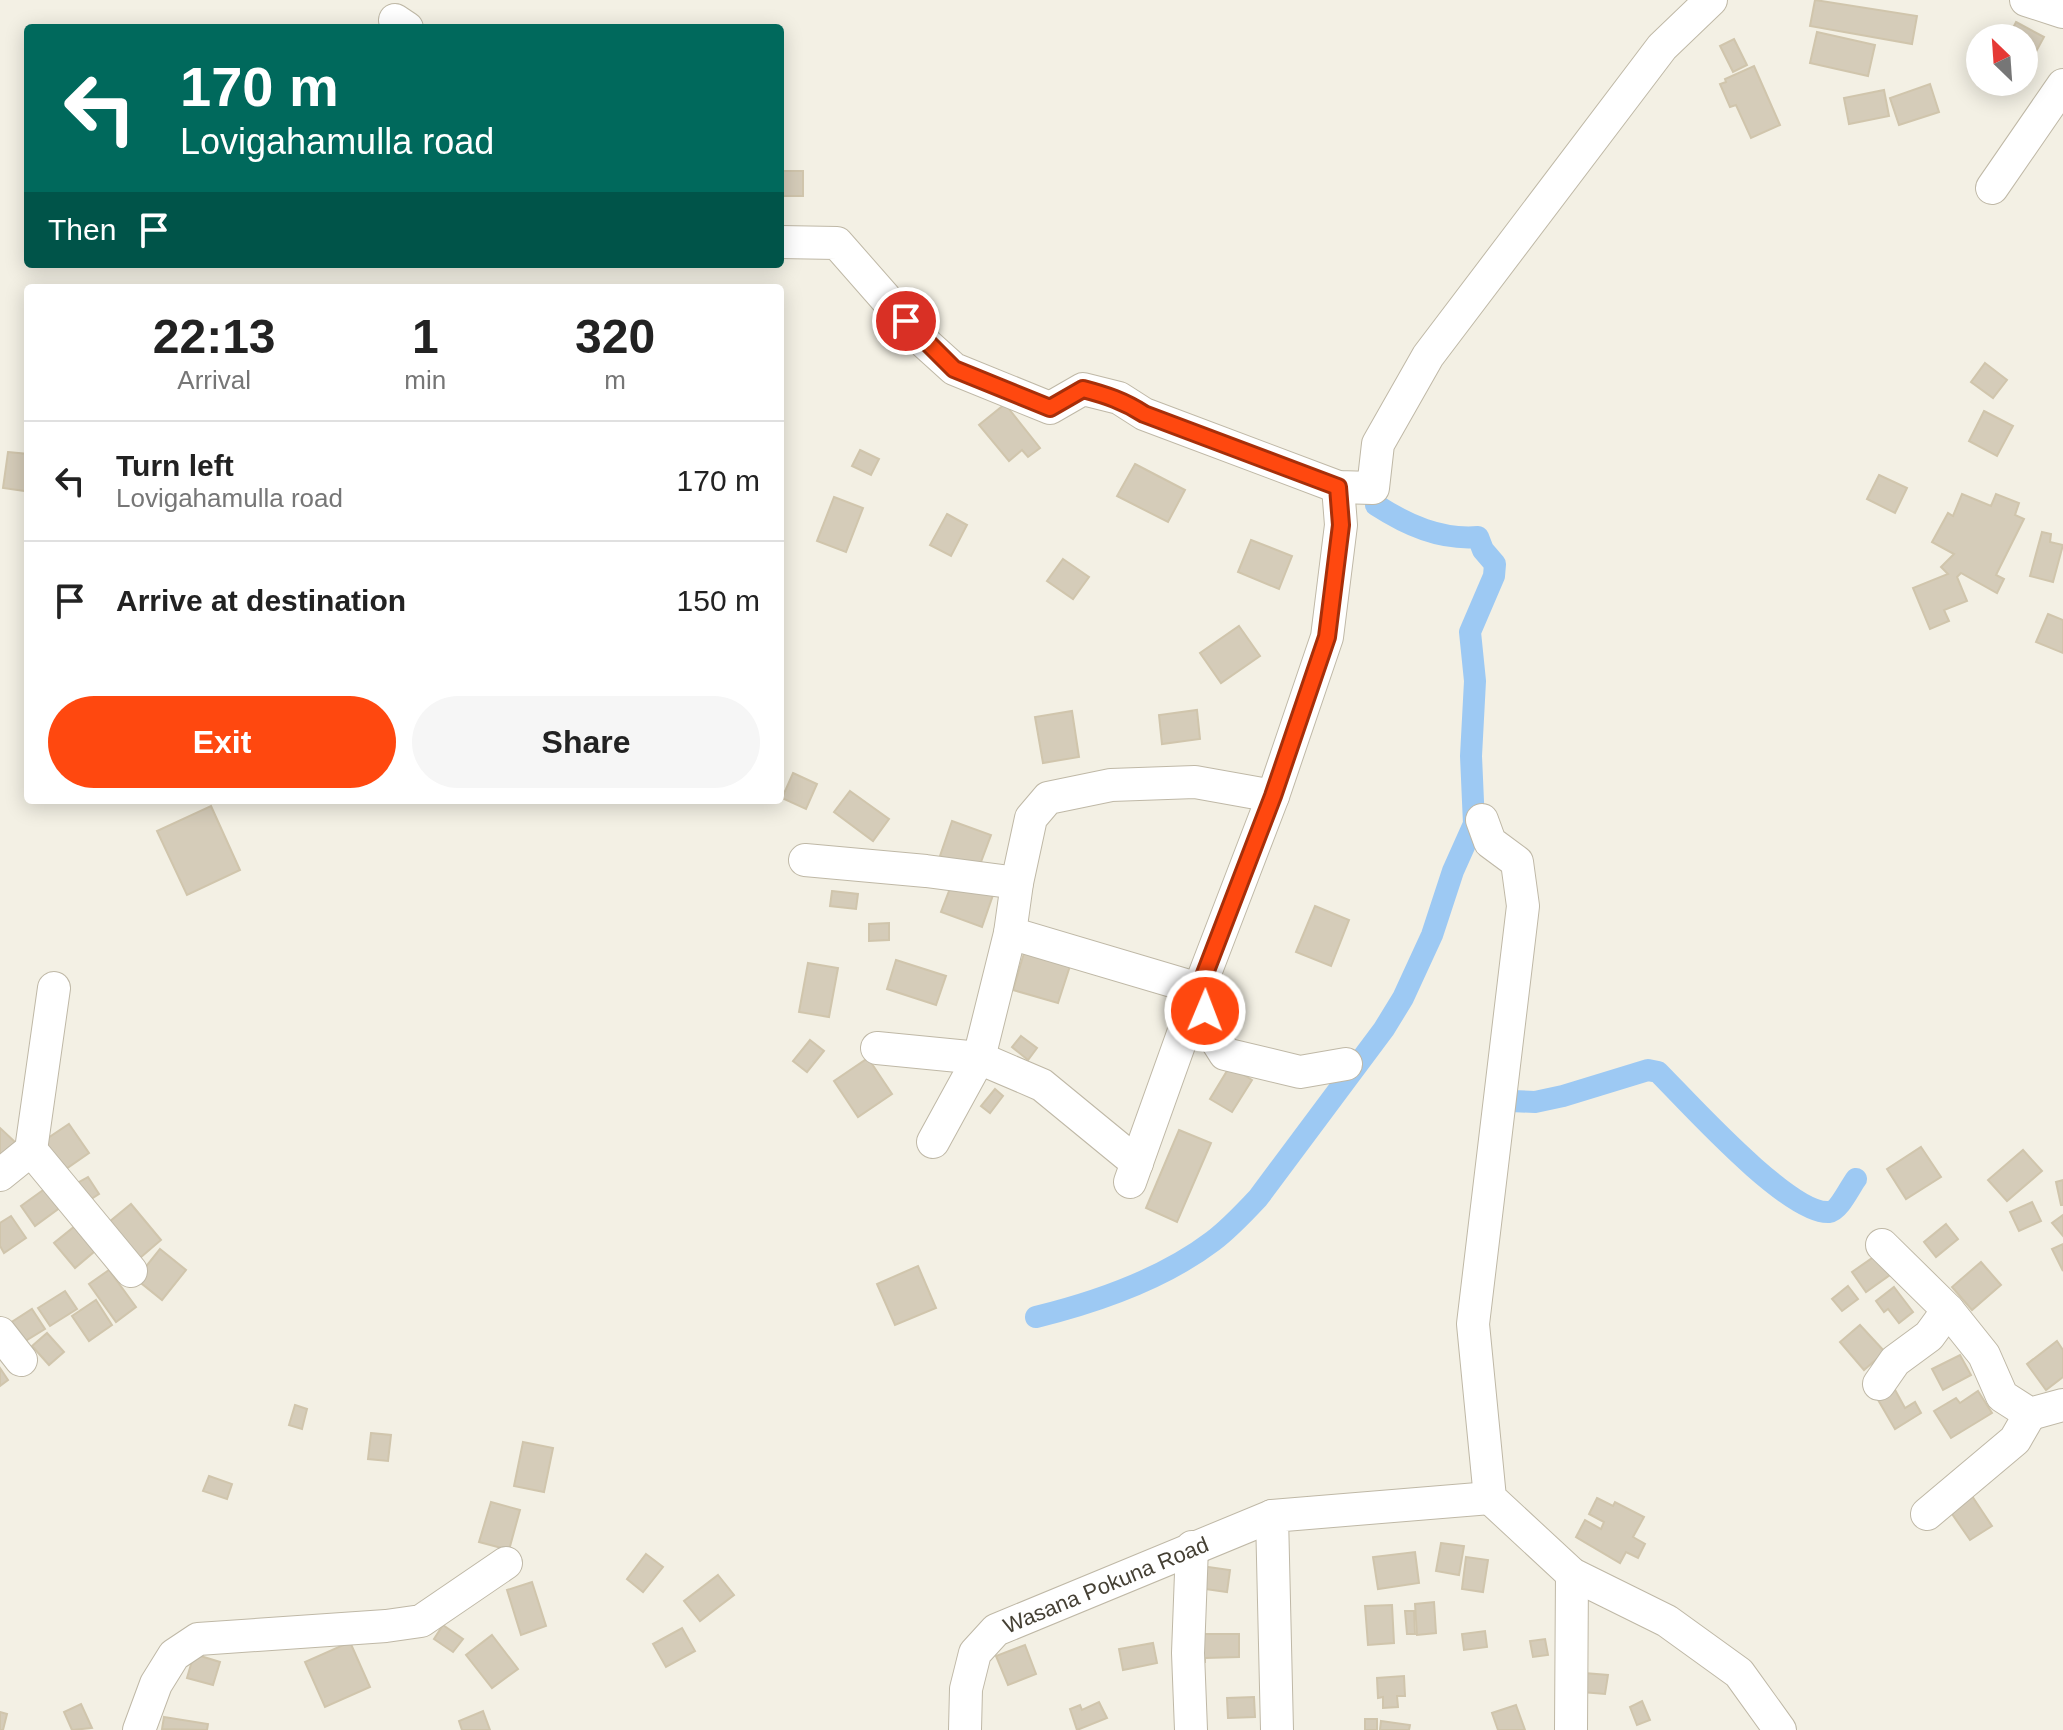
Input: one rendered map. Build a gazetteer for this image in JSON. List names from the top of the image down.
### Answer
{
  "streets": {
    "street": ["Wasana Pokuna Road"]
  },
  "north": "top left",
  "page": {
    "turn": ["170 m", "Lovigahamulla road"],
    "then": "Then",
    "eta": [
      "22:13",
      "Arrival",
      "1",
      "min",
      "320",
      "m"
    ],
    "list": [
      {
        "name": "Turn left",
        "note": "Lovigahamulla road",
        "value": "170 m"
      },
      {
        "name": "Arrive at destination",
        "value": "150 m"
      }
    ],
    "buttons": ["Exit", "Share"]
  }
}
